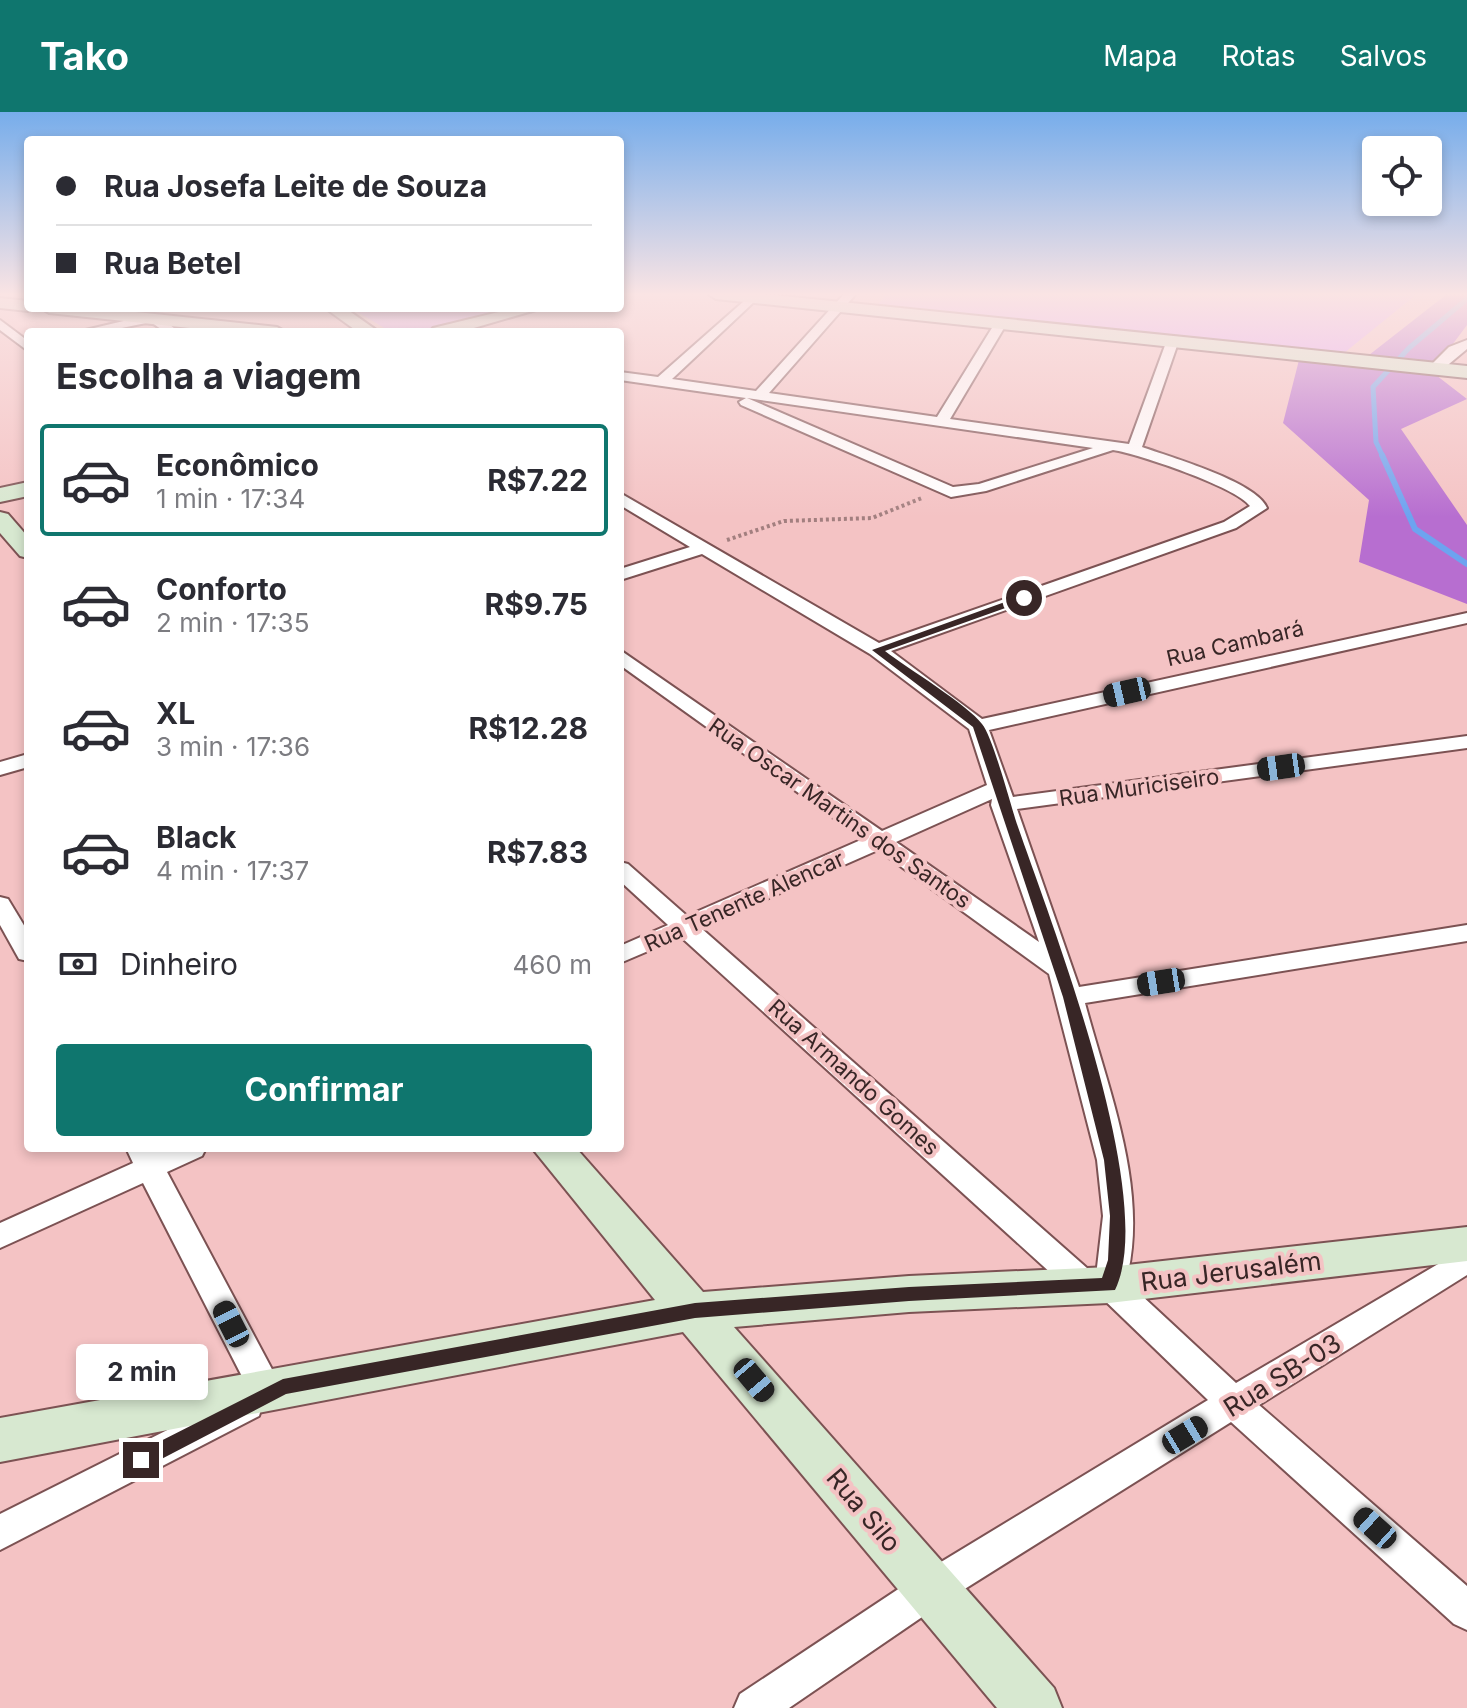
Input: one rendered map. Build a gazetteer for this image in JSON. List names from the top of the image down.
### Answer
{
  "streets": {
    "street": [
      "Rua Cambará",
      "Rua Muriciseiro",
      "Rua Oscar Martins dos Santos",
      "Rua Tenente Alencar",
      "Rua Armando Gomes",
      "Rua Jerusalém",
      "Rua SB-03",
      "Rua Silo"
    ]
  },
  "crossings": [
    ["Rua Muriciseiro", "Rua Tenente Alencar"],
    ["Rua Oscar Martins dos Santos", "Rua Tenente Alencar"],
    ["Rua Tenente Alencar", "Rua Armando Gomes"],
    ["Rua Armando Gomes", "Rua Jerusalém"],
    ["Rua Armando Gomes", "Rua SB-03"],
    ["Rua Jerusalém", "Rua Silo"],
    ["Rua SB-03", "Rua Silo"]
  ],
  "page": {
    "header": "Tako",
    "nav": ["Mapa", "Rotas", "Salvos"],
    "banner": ["Rua Josefa Leite de Souza", "Rua Betel"],
    "heading": "Escolha a viagem",
    "list": [
      {
        "name": "Econômico",
        "note": "1 min · 17:34",
        "value": "R$7.22"
      },
      {
        "name": "Conforto",
        "note": "2 min · 17:35",
        "value": "R$9.75"
      },
      {
        "name": "XL",
        "note": "3 min · 17:36",
        "value": "R$12.28"
      },
      {
        "name": "Black",
        "note": "4 min · 17:37",
        "value": "R$7.83"
      }
    ],
    "pay": ["Dinheiro", "460 m"],
    "buttons": "Confirmar",
    "bubble": "2 min"
  }
}
